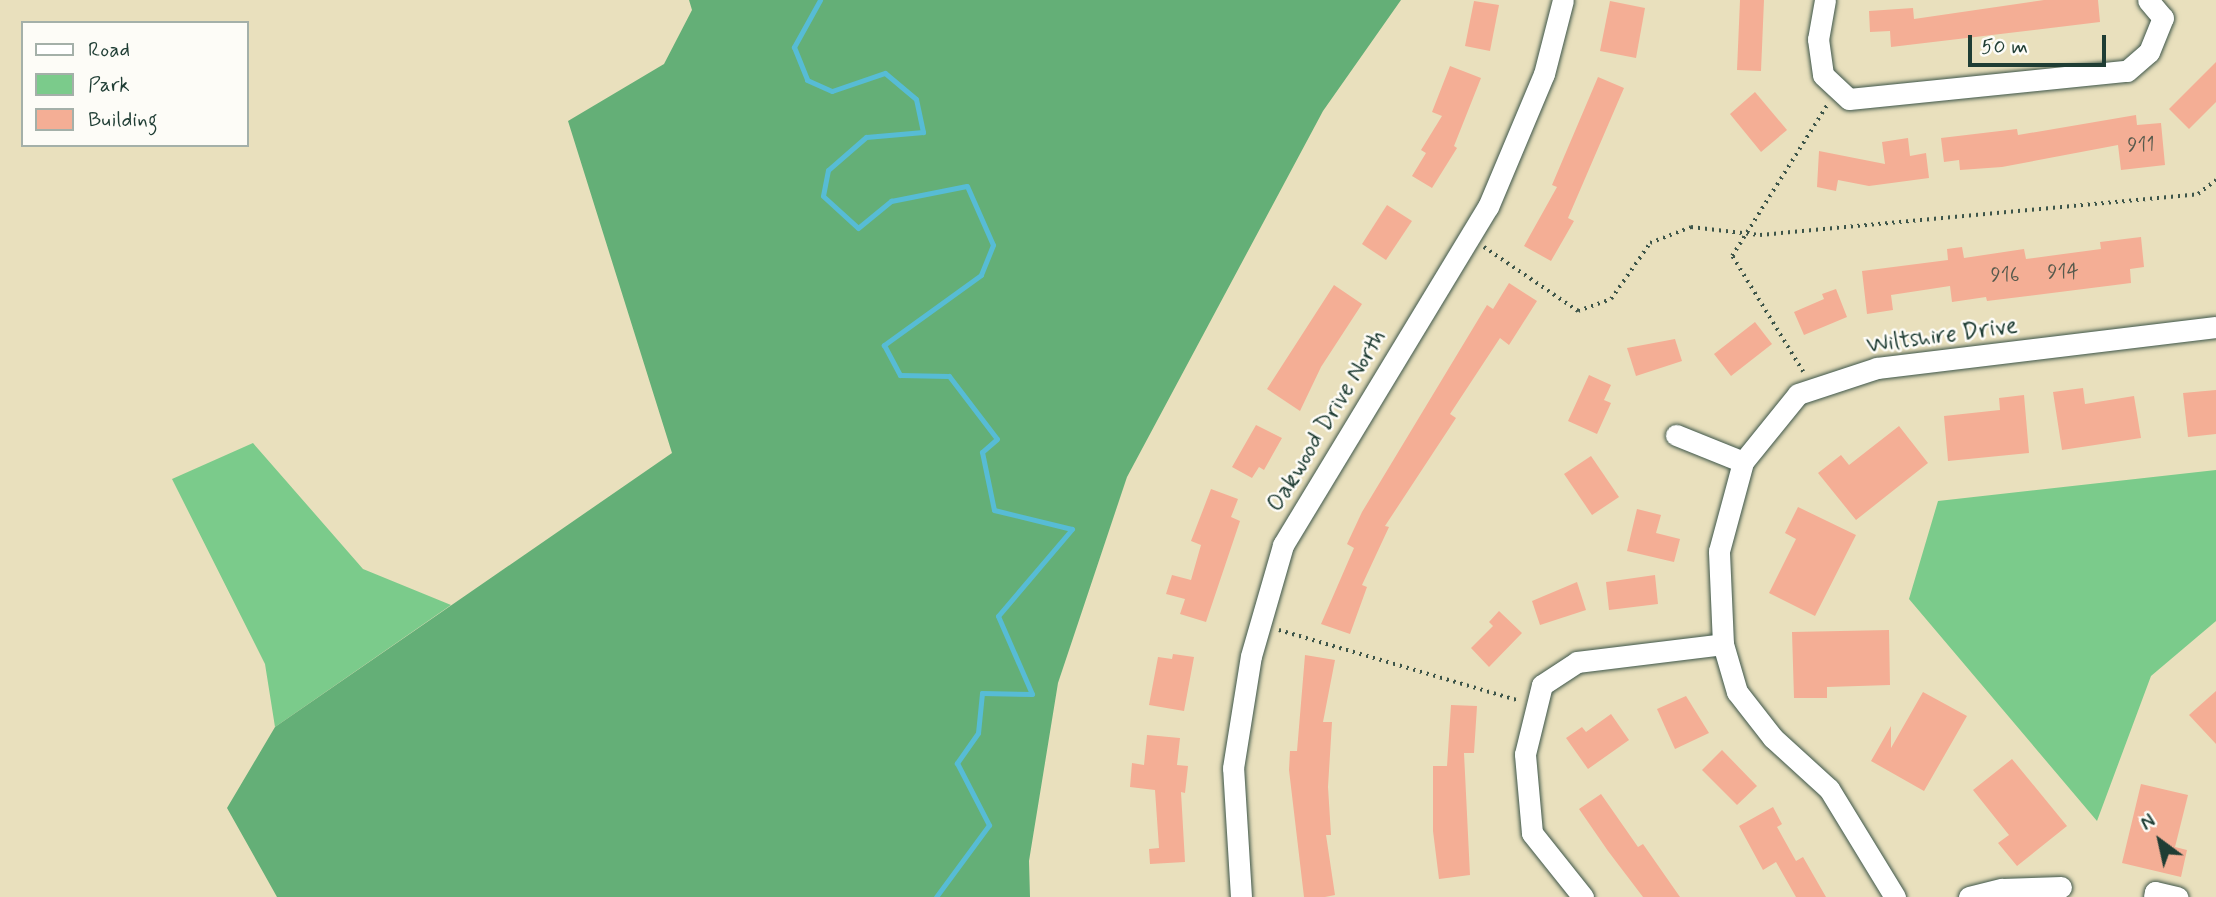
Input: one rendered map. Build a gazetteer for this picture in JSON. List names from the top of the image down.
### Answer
{
  "streets": {
    "street": ["Wiltshire Drive", "Oakwood Drive North"]
  },
  "house_numbers": ["911", "914", "916"],
  "legend": ["Road", "Park", "Building"],
  "scale_bar": "50 m",
  "north": "top left"
}
